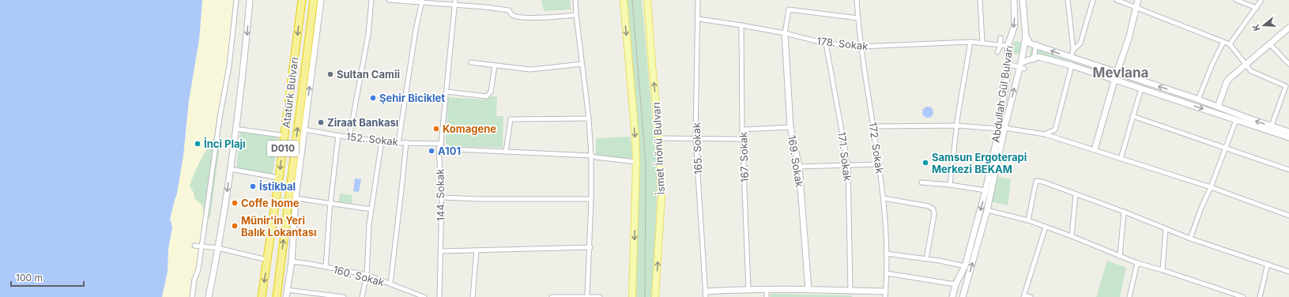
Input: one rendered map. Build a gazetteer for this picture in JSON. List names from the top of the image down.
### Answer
{
  "streets": {
    "highway": ["Atatürk Bulvarı", "D010"],
    "main road": ["İsmet İnönü Bulvarı"],
    "street": [
      "178. Sokak",
      "Abdullah Gül Bulvarı",
      "152. Sokak",
      "172. Sokak",
      "165. Sokak",
      "171. Sokak",
      "167. Sokak",
      "169. Sokak",
      "144. Sokak",
      "160. Sokak"
    ]
  },
  "crossings": [
    ["178. Sokak", "Abdullah Gül Bulvarı"],
    ["178. Sokak", "172. Sokak"],
    ["178. Sokak", "165. Sokak"],
    ["178. Sokak", "171. Sokak"],
    ["178. Sokak", "167. Sokak"],
    ["178. Sokak", "169. Sokak"],
    ["Atatürk Bulvarı", "152. Sokak"],
    ["Atatürk Bulvarı", "160. Sokak"]
  ],
  "districts": ["Mevlana"],
  "places": [
    "Sultan Camii",
    "Şehir Biciklet",
    "Ziraat Bankası",
    "Komagene",
    "İnci Plajı",
    "A101",
    "Samsun Ergoterapi Merkezi BEKAM",
    "İstikbal",
    "Coffe home",
    "Münir'in Yeri Balık Lokantası"
  ],
  "scale_bar": "100 m",
  "north": "left"
}
